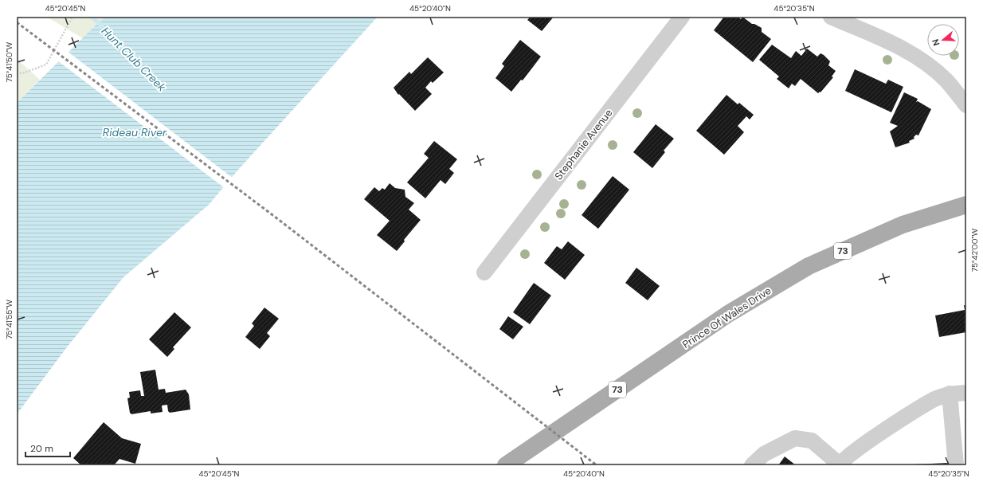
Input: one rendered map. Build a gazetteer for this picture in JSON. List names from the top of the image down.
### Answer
{
  "streets": {
    "main road": ["73", "Prince Of Wales Drive"],
    "street": ["Stephanie Avenue"]
  },
  "water": ["Hunt Club Creek", "Rideau River"],
  "scale_bar": "20 m",
  "north": "left",
  "coordinates": [
    "45°20'45\"N",
    "45°20'40\"N",
    "45°20'35\"N",
    "75°41'50\"W",
    "75°42'00\"W",
    "75°41'55\"W"
  ]
}
